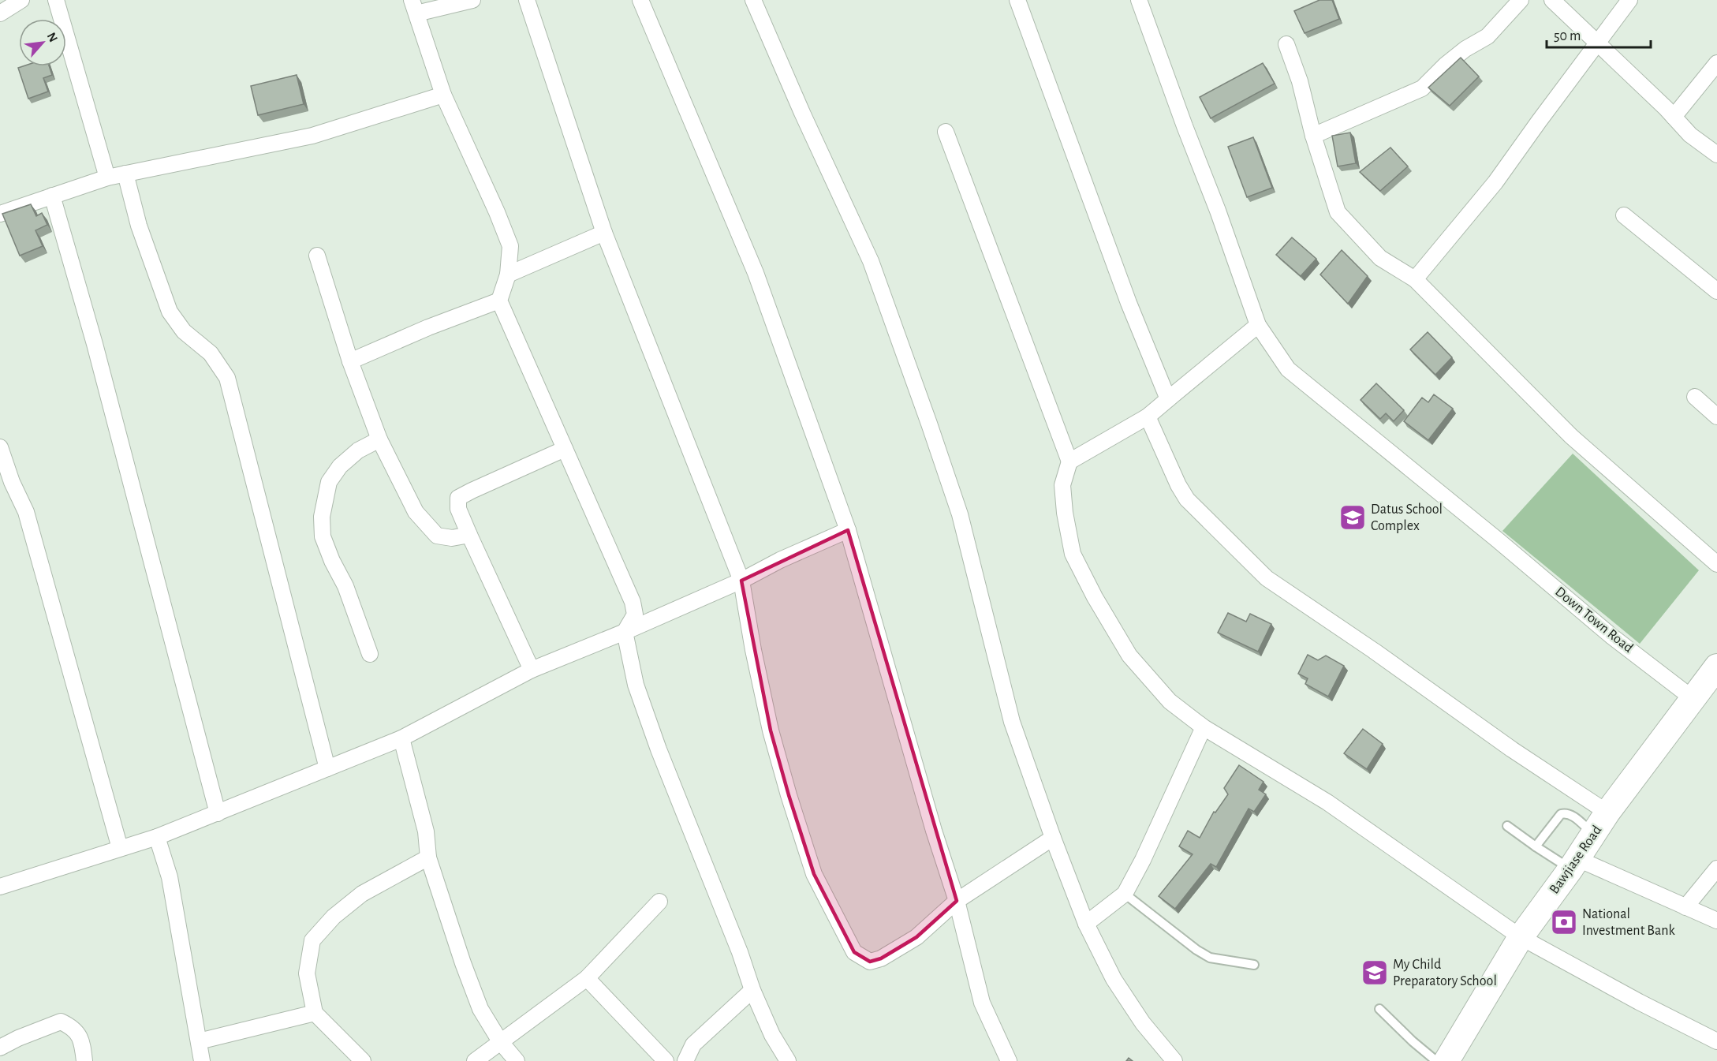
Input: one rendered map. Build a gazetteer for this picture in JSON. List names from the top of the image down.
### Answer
{
  "streets": {
    "main road": ["Bawjiase Road"],
    "street": ["Down Town Road"]
  },
  "crossings": [
    ["Down Town Road", "Bawjiase Road"]
  ],
  "places": {
    "school or university": ["Datus School Complex", "My Child Preparatory School"],
    "bank": ["National Investment Bank"]
  },
  "scale_bar": "50 m",
  "north": "top right"
}
